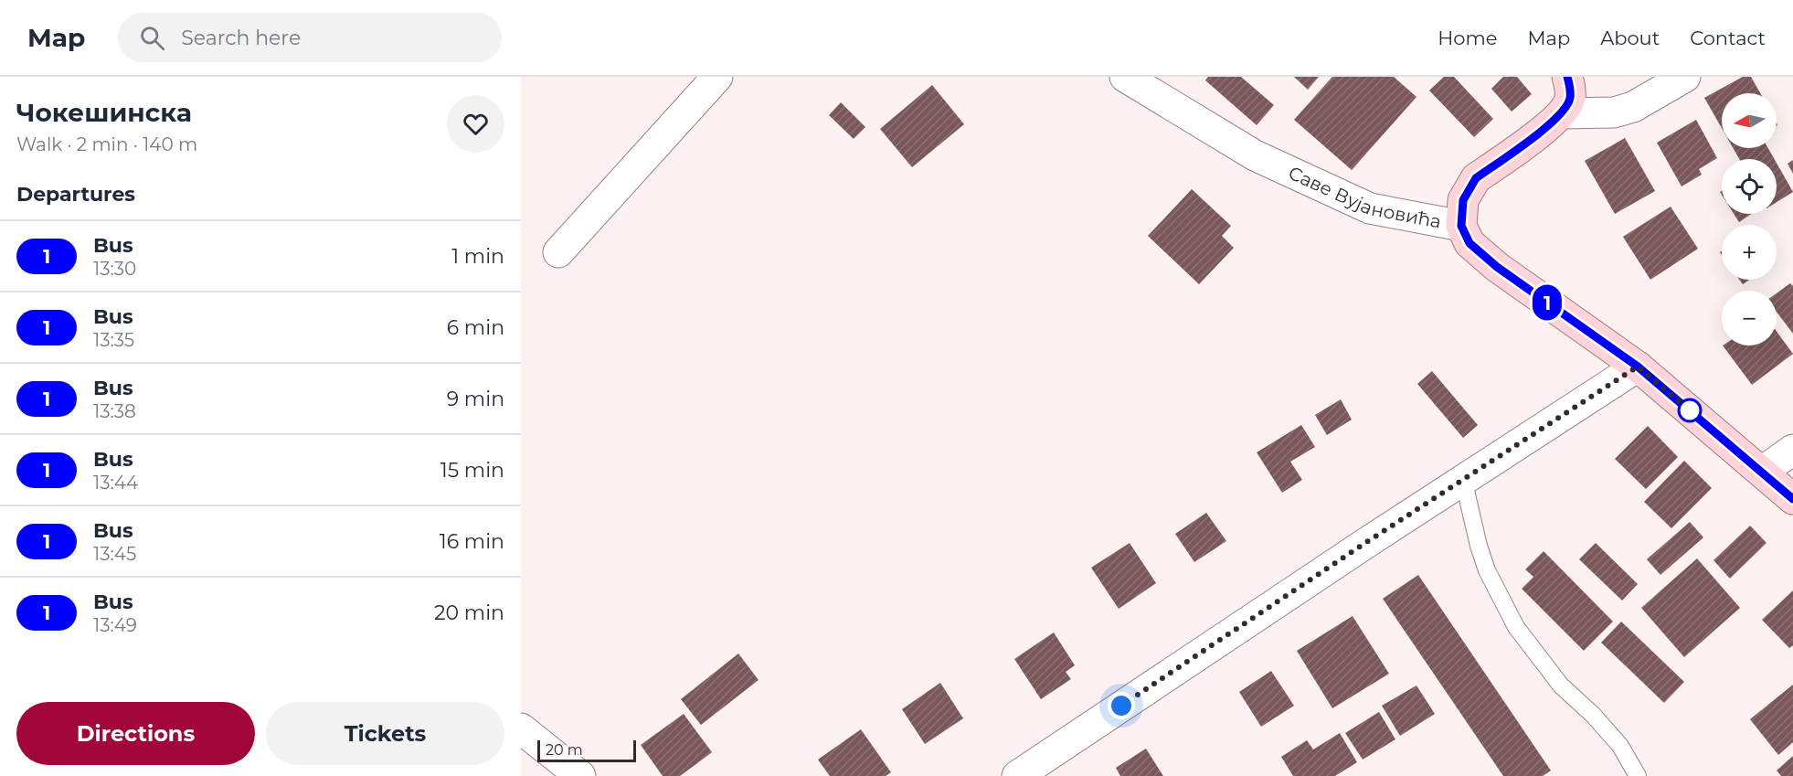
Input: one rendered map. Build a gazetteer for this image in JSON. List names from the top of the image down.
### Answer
{
  "streets": {
    "street": ["Саве Вујановића"]
  },
  "lines": ["bus line 1"],
  "scale_bar": "20 m",
  "north": "left",
  "page": {
    "header": "Map",
    "search": "Search here",
    "nav": [
      "Home",
      "Map",
      "About",
      "Contact"
    ],
    "heading": [
      ["Чокешинска", "Walk · 2 min · 140 m"],
      "Departures"
    ],
    "on_map": "1",
    "map_buttons": ["+", "−"],
    "list": [
      {
        "mark": "1",
        "name": "Bus",
        "note": "13:30",
        "value": "1 min"
      },
      {
        "mark": "1",
        "name": "Bus",
        "note": "13:35",
        "value": "6 min"
      },
      {
        "mark": "1",
        "name": "Bus",
        "note": "13:38",
        "value": "9 min"
      },
      {
        "mark": "1",
        "name": "Bus",
        "note": "13:44",
        "value": "15 min"
      },
      {
        "mark": "1",
        "name": "Bus",
        "note": "13:45",
        "value": "16 min"
      },
      {
        "mark": "1",
        "name": "Bus",
        "note": "13:49",
        "value": "20 min"
      }
    ],
    "buttons": ["Directions", "Tickets"],
    "scale": "20 m"
  }
}
